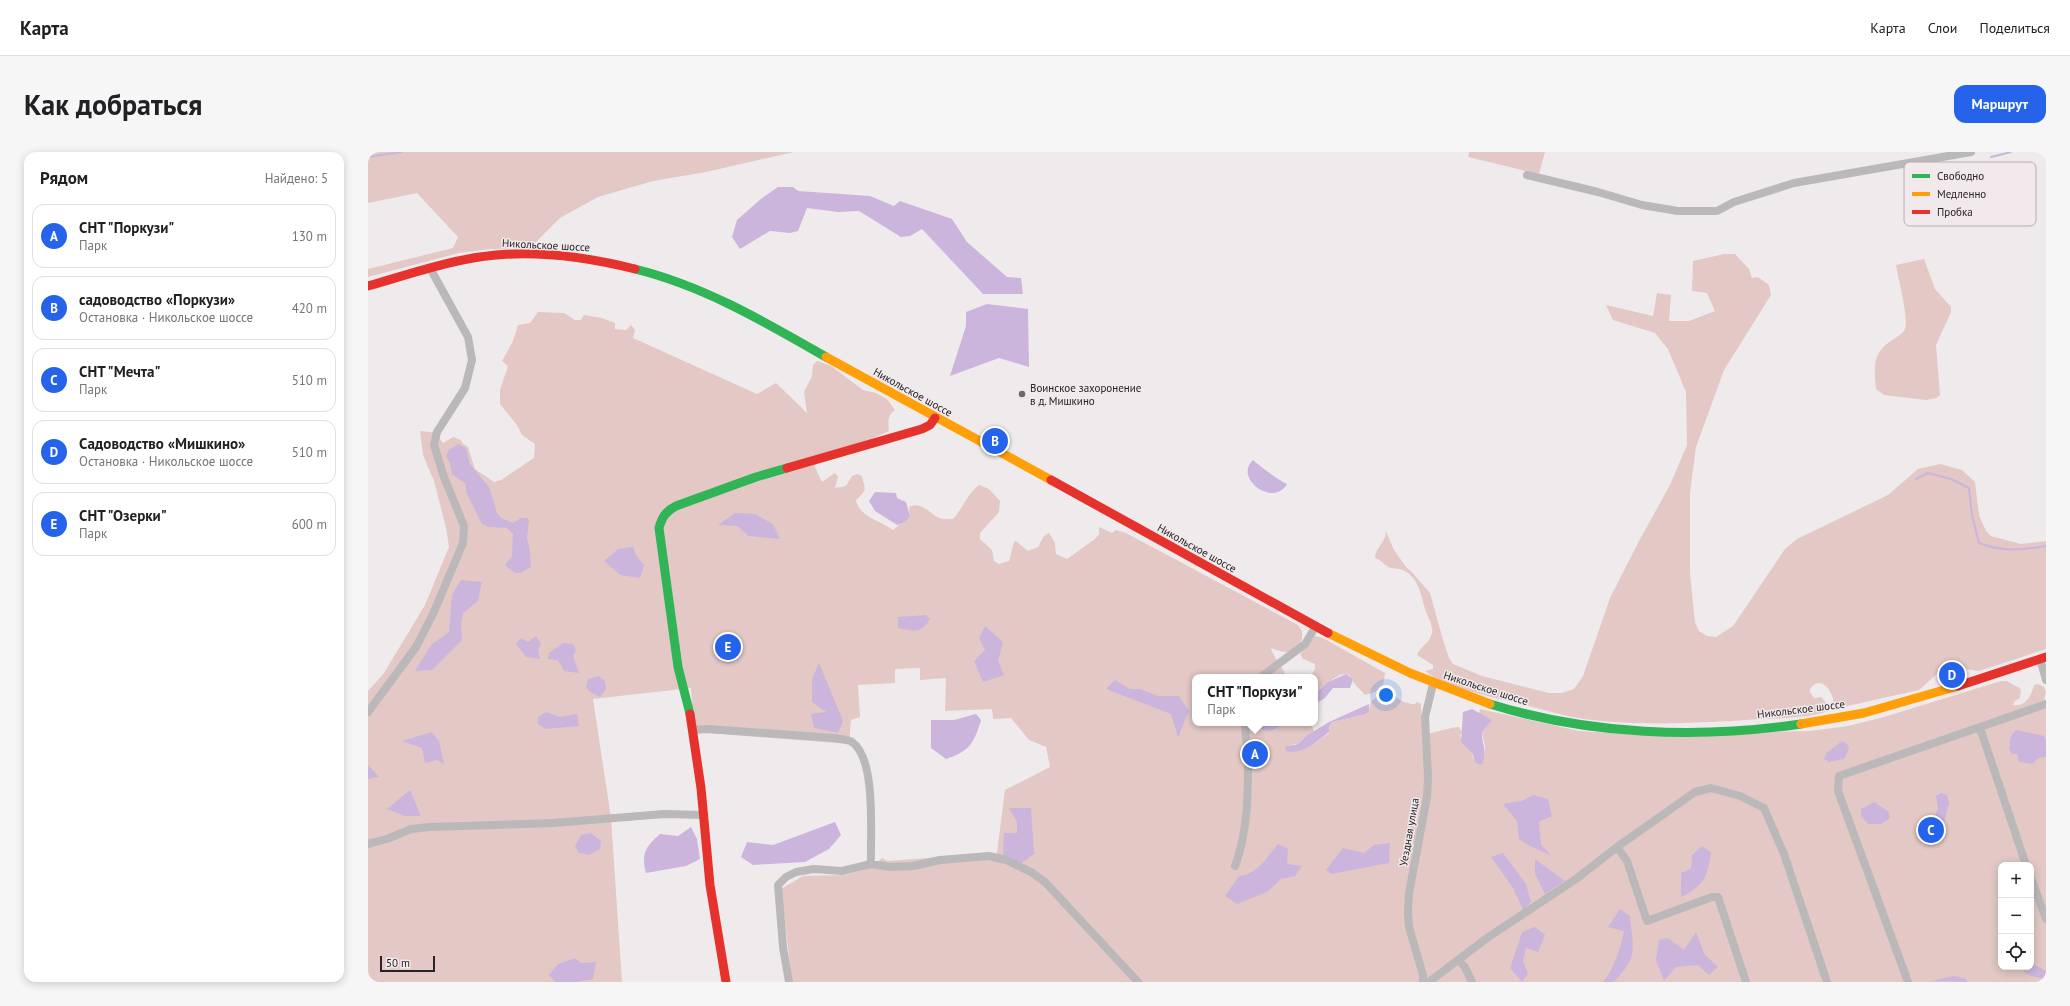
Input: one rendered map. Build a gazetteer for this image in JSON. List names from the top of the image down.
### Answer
{
  "streets": {
    "main road": ["Никольское шоссе"],
    "street": ["Уездная улица"]
  },
  "crossings": [
    ["Никольское шоссе", "Уездная улица"]
  ],
  "places": ["Воинское захоронение в д. Мишкино"],
  "legend": ["Свободно", "Медленно", "Пробка"],
  "scale_bar": "50 m",
  "page": {
    "header": "Карта",
    "nav": ["Карта", "Слои", "Поделиться"],
    "buttons": "Маршрут",
    "title": "Как добраться",
    "heading": ["Рядом", "Найдено: 5"],
    "list": [
      {
        "mark": "A",
        "name": "СНТ \"Поркузи\"",
        "note": "Парк",
        "value": "130 m"
      },
      {
        "mark": "B",
        "name": "садоводство «Поркузи»",
        "note": "Остановка · Никольское шоссе",
        "value": "420 m"
      },
      {
        "mark": "C",
        "name": "СНТ \"Мечта\"",
        "note": "Парк",
        "value": "510 m"
      },
      {
        "mark": "D",
        "name": "Садоводство «Мишкино»",
        "note": "Остановка · Никольское шоссе",
        "value": "510 m"
      },
      {
        "mark": "E",
        "name": "СНТ \"Озерки\"",
        "note": "Парк",
        "value": "600 m"
      }
    ],
    "pins": [
      "B",
      "E",
      "D",
      "A",
      "C"
    ],
    "popup": ["СНТ \"Поркузи\"", "Парк"],
    "map_buttons": ["+", "−"],
    "scale": "50 m"
  }
}
